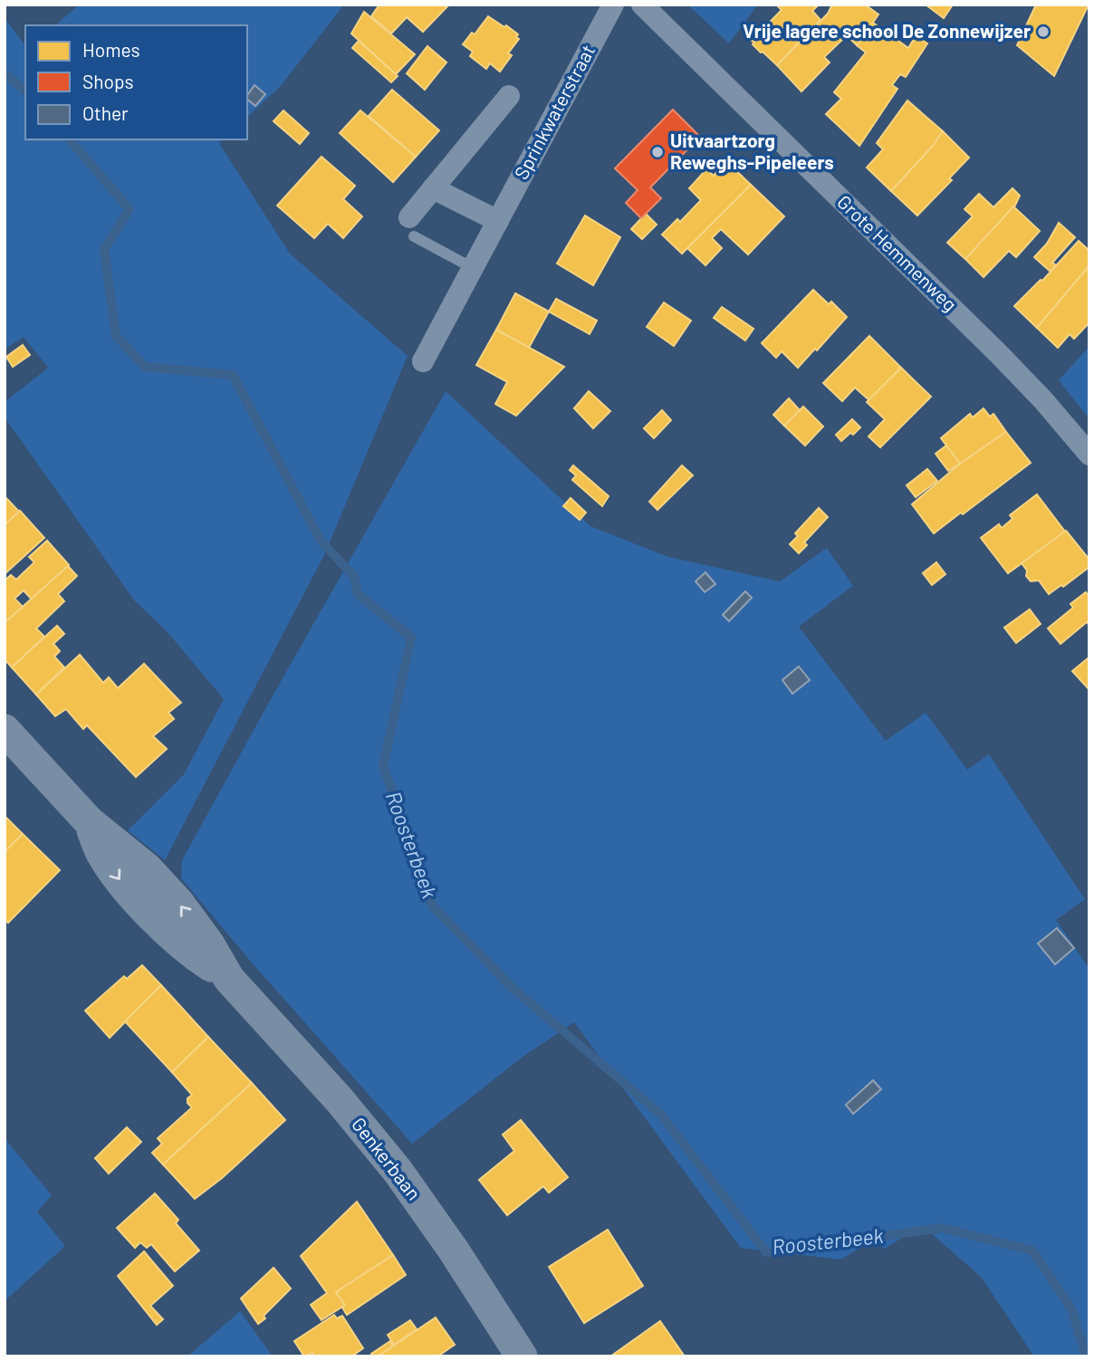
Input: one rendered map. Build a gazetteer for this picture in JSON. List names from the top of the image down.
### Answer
{
  "streets": {
    "street": ["Sprinkwaterstraat", "Grote Hemmenweg", "Genkerbaan"]
  },
  "water": ["Roosterbeek"],
  "places": ["Vrije lagere school De Zonnewijzer", "Uitvaartzorg Reweghs-Pipeleers"],
  "legend": ["Homes", "Shops", "Other"]
}
